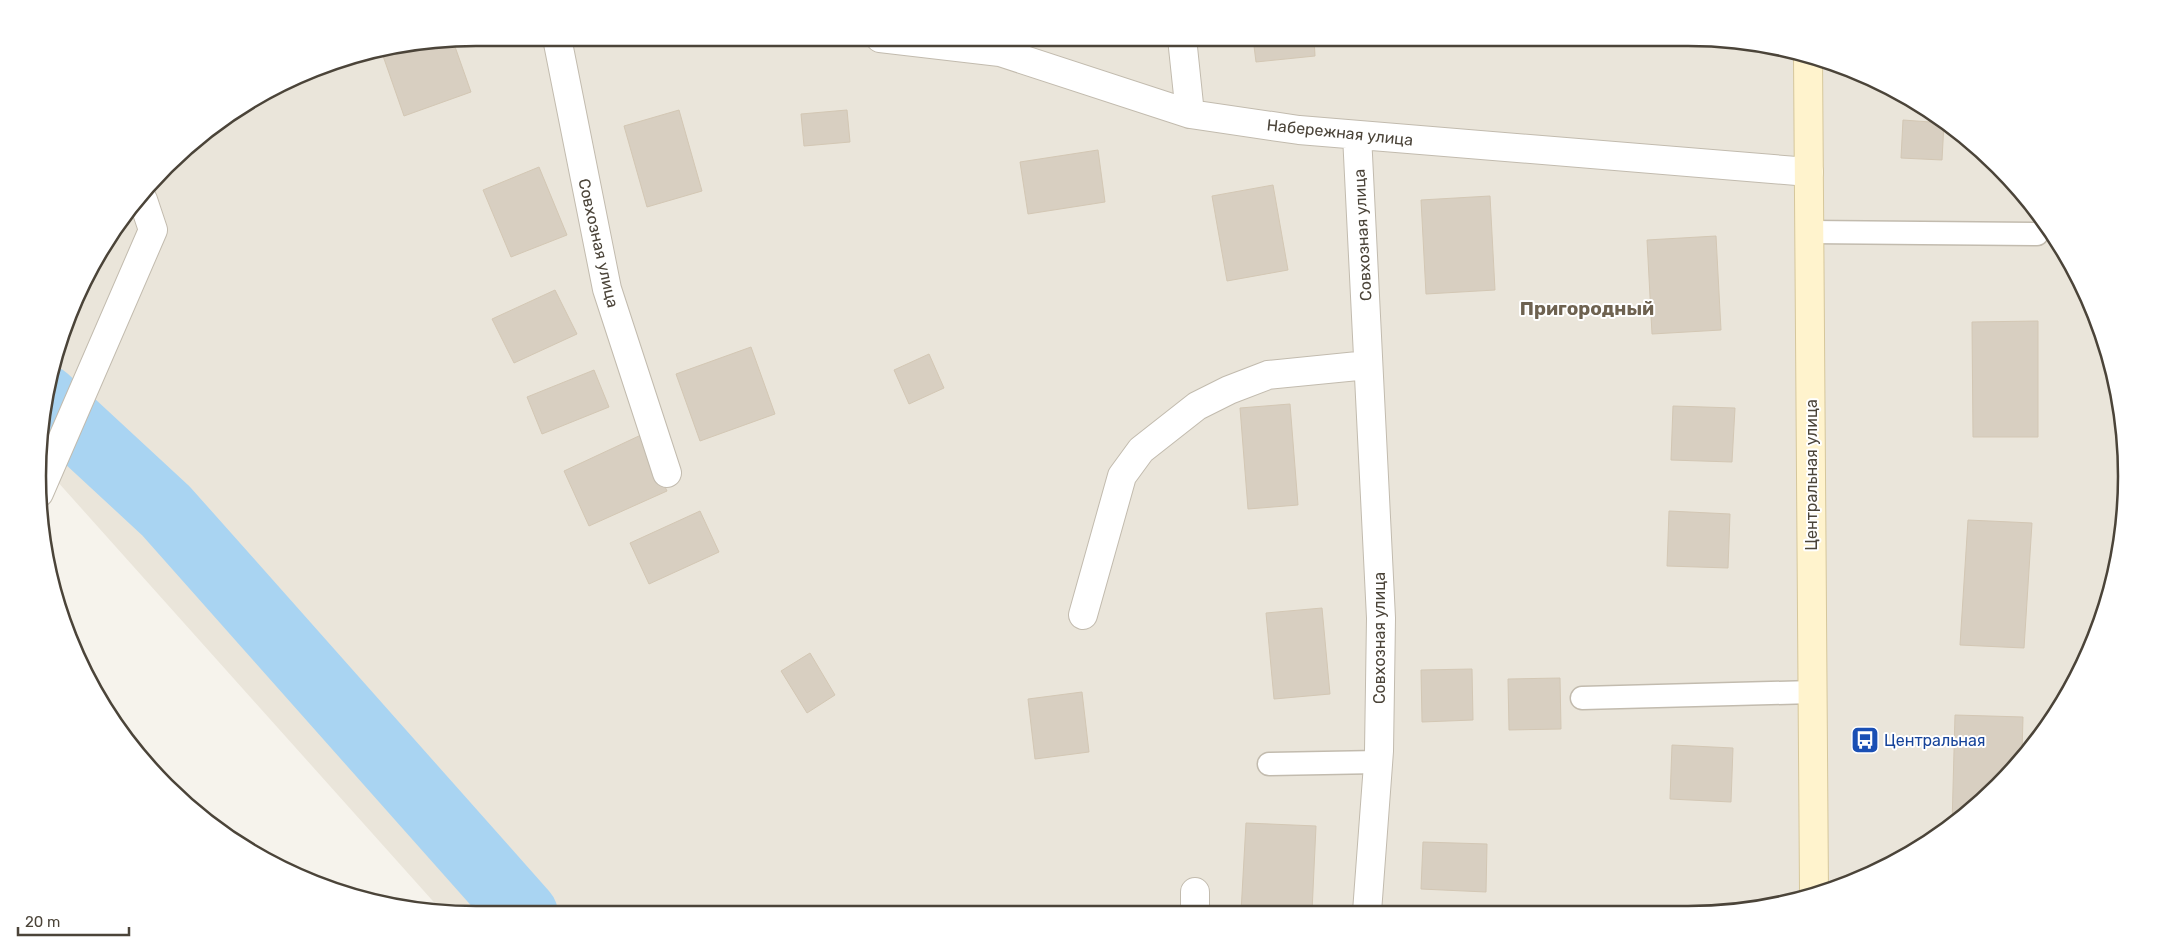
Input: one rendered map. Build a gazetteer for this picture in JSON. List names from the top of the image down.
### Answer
{
  "streets": {
    "street": ["Набережная улица", "Совхозная улица", "Центральная улица"]
  },
  "crossings": [
    ["Набережная улица", "Совхозная улица"],
    ["Набережная улица", "Центральная улица"]
  ],
  "districts": ["Пригородный"],
  "places": {
    "bus stop": ["Центральная"]
  },
  "scale_bar": "20 m"
}
